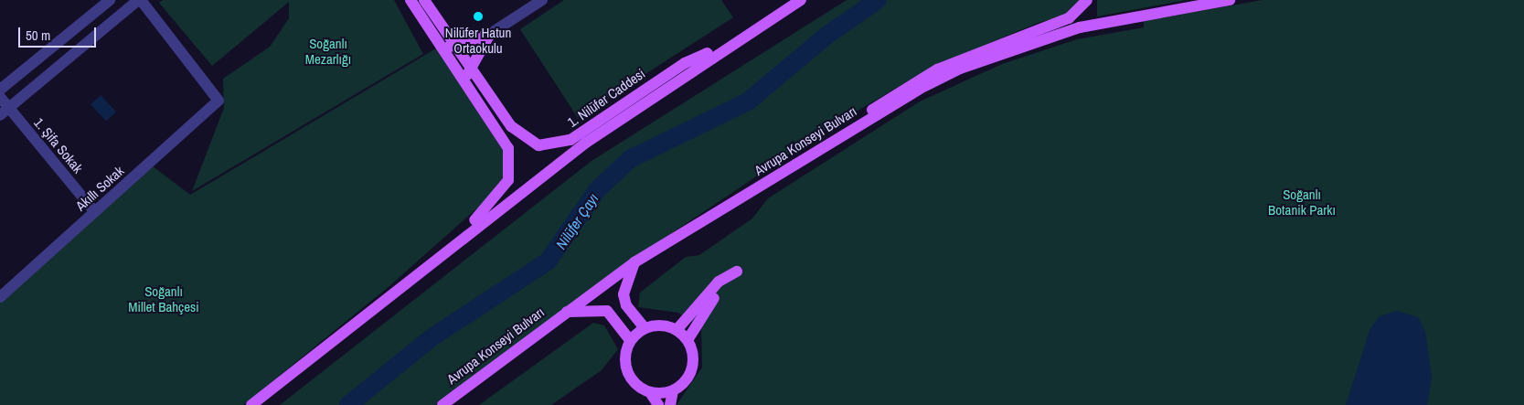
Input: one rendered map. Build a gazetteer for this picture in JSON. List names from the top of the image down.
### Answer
{
  "streets": {
    "main road": ["1. Nilüfer Caddesi", "Avrupa Konseyi Bulvarı"],
    "street": ["1. Şifa Sokak", "Akıllı Sokak"]
  },
  "crossings": [
    ["1. Şifa Sokak", "Akıllı Sokak"]
  ],
  "water": ["Nilüfer Çayı"],
  "parks": ["Soğanlı Mezarlığı", "Soğanlı Botanik Parkı", "Soğanlı Millet Bahçesi"],
  "places": ["Nilüfer Hatun Ortaokulu"],
  "scale_bar": "50 m"
}
